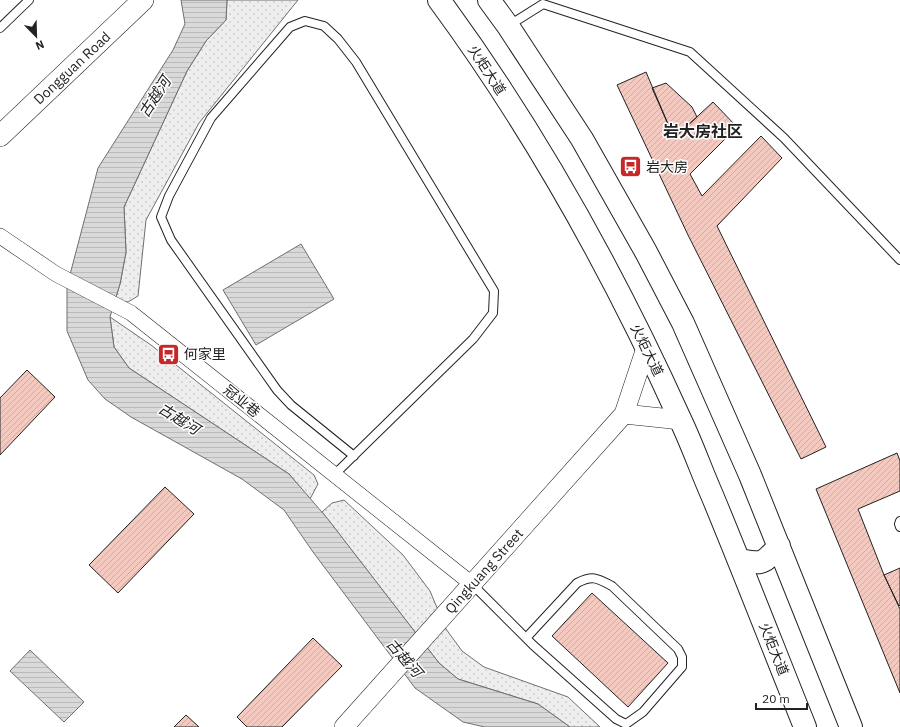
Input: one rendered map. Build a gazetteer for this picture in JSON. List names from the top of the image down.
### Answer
{
  "streets": {
    "main road": ["Dongguan Road", "火炬大道"],
    "street": ["冠业巷", "Qingkuang Street"]
  },
  "crossings": [
    ["火炬大道", "Qingkuang Street"],
    ["冠业巷", "Qingkuang Street"]
  ],
  "districts": ["岩大房社区"],
  "water": ["古越河"],
  "places": {
    "bus stop": ["岩大房", "何家里"]
  },
  "scale_bar": "20 m",
  "north": "bottom right"
}
